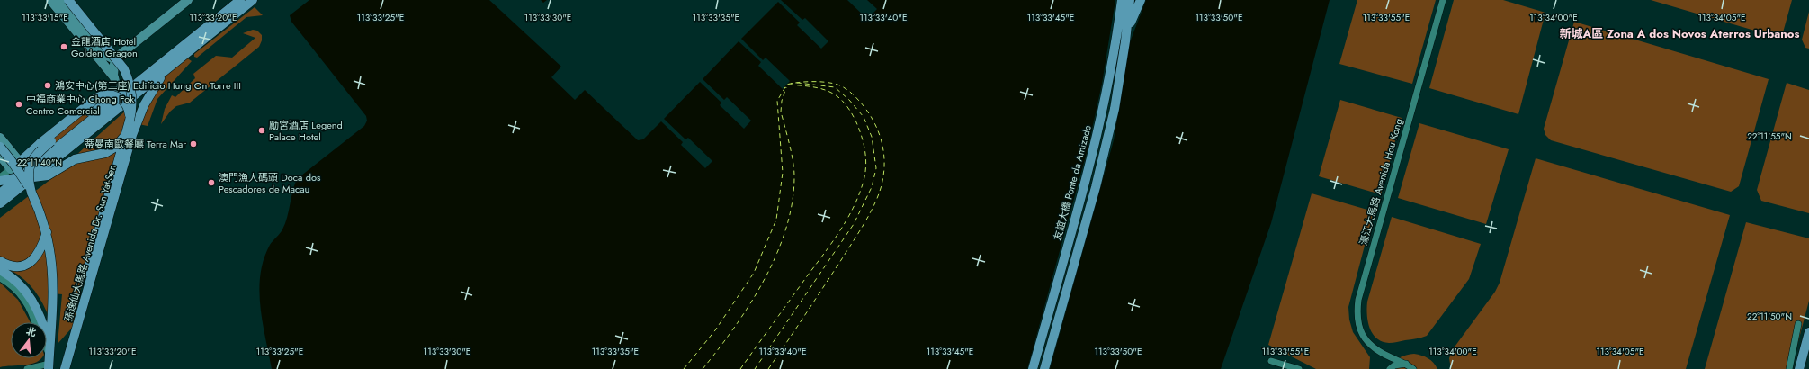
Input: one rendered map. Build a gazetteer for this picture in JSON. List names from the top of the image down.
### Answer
{
  "streets": {
    "main road": ["友誼大橋 Ponte da Amizade", "孫逸仙大馬路 Avenida Dr. Sun Yat-Sen"],
    "street": ["濠江大馬路 Avenida Hou Kong"]
  },
  "districts": ["新城A區 Zona A dos Novos Aterros Urbanos"],
  "places": [
    "金龍酒店 Hotel Golden Gragon",
    "鴻安中心(第三座) Edifício Hung On Torre III",
    "中福商業中心 Chong Fok Centro Comercial",
    "勵宮酒店 Legend Palace Hotel",
    "蒂曼南歐餐廳 Terra Mar",
    "澳門漁人碼頭 Doca dos Pescadores de Macau"
  ],
  "north": "top",
  "coordinates": [
    "113°33'15\"E",
    "113°33'20\"E",
    "113°33'25\"E",
    "113°33'30\"E",
    "113°33'35\"E",
    "113°33'40\"E",
    "113°33'45\"E",
    "113°33'50\"E",
    "113°33'55\"E",
    "113°34'00\"E",
    "113°34'05\"E",
    "22°11'55\"N",
    "22°11'40\"N",
    "22°11'50\"N"
  ]
}
